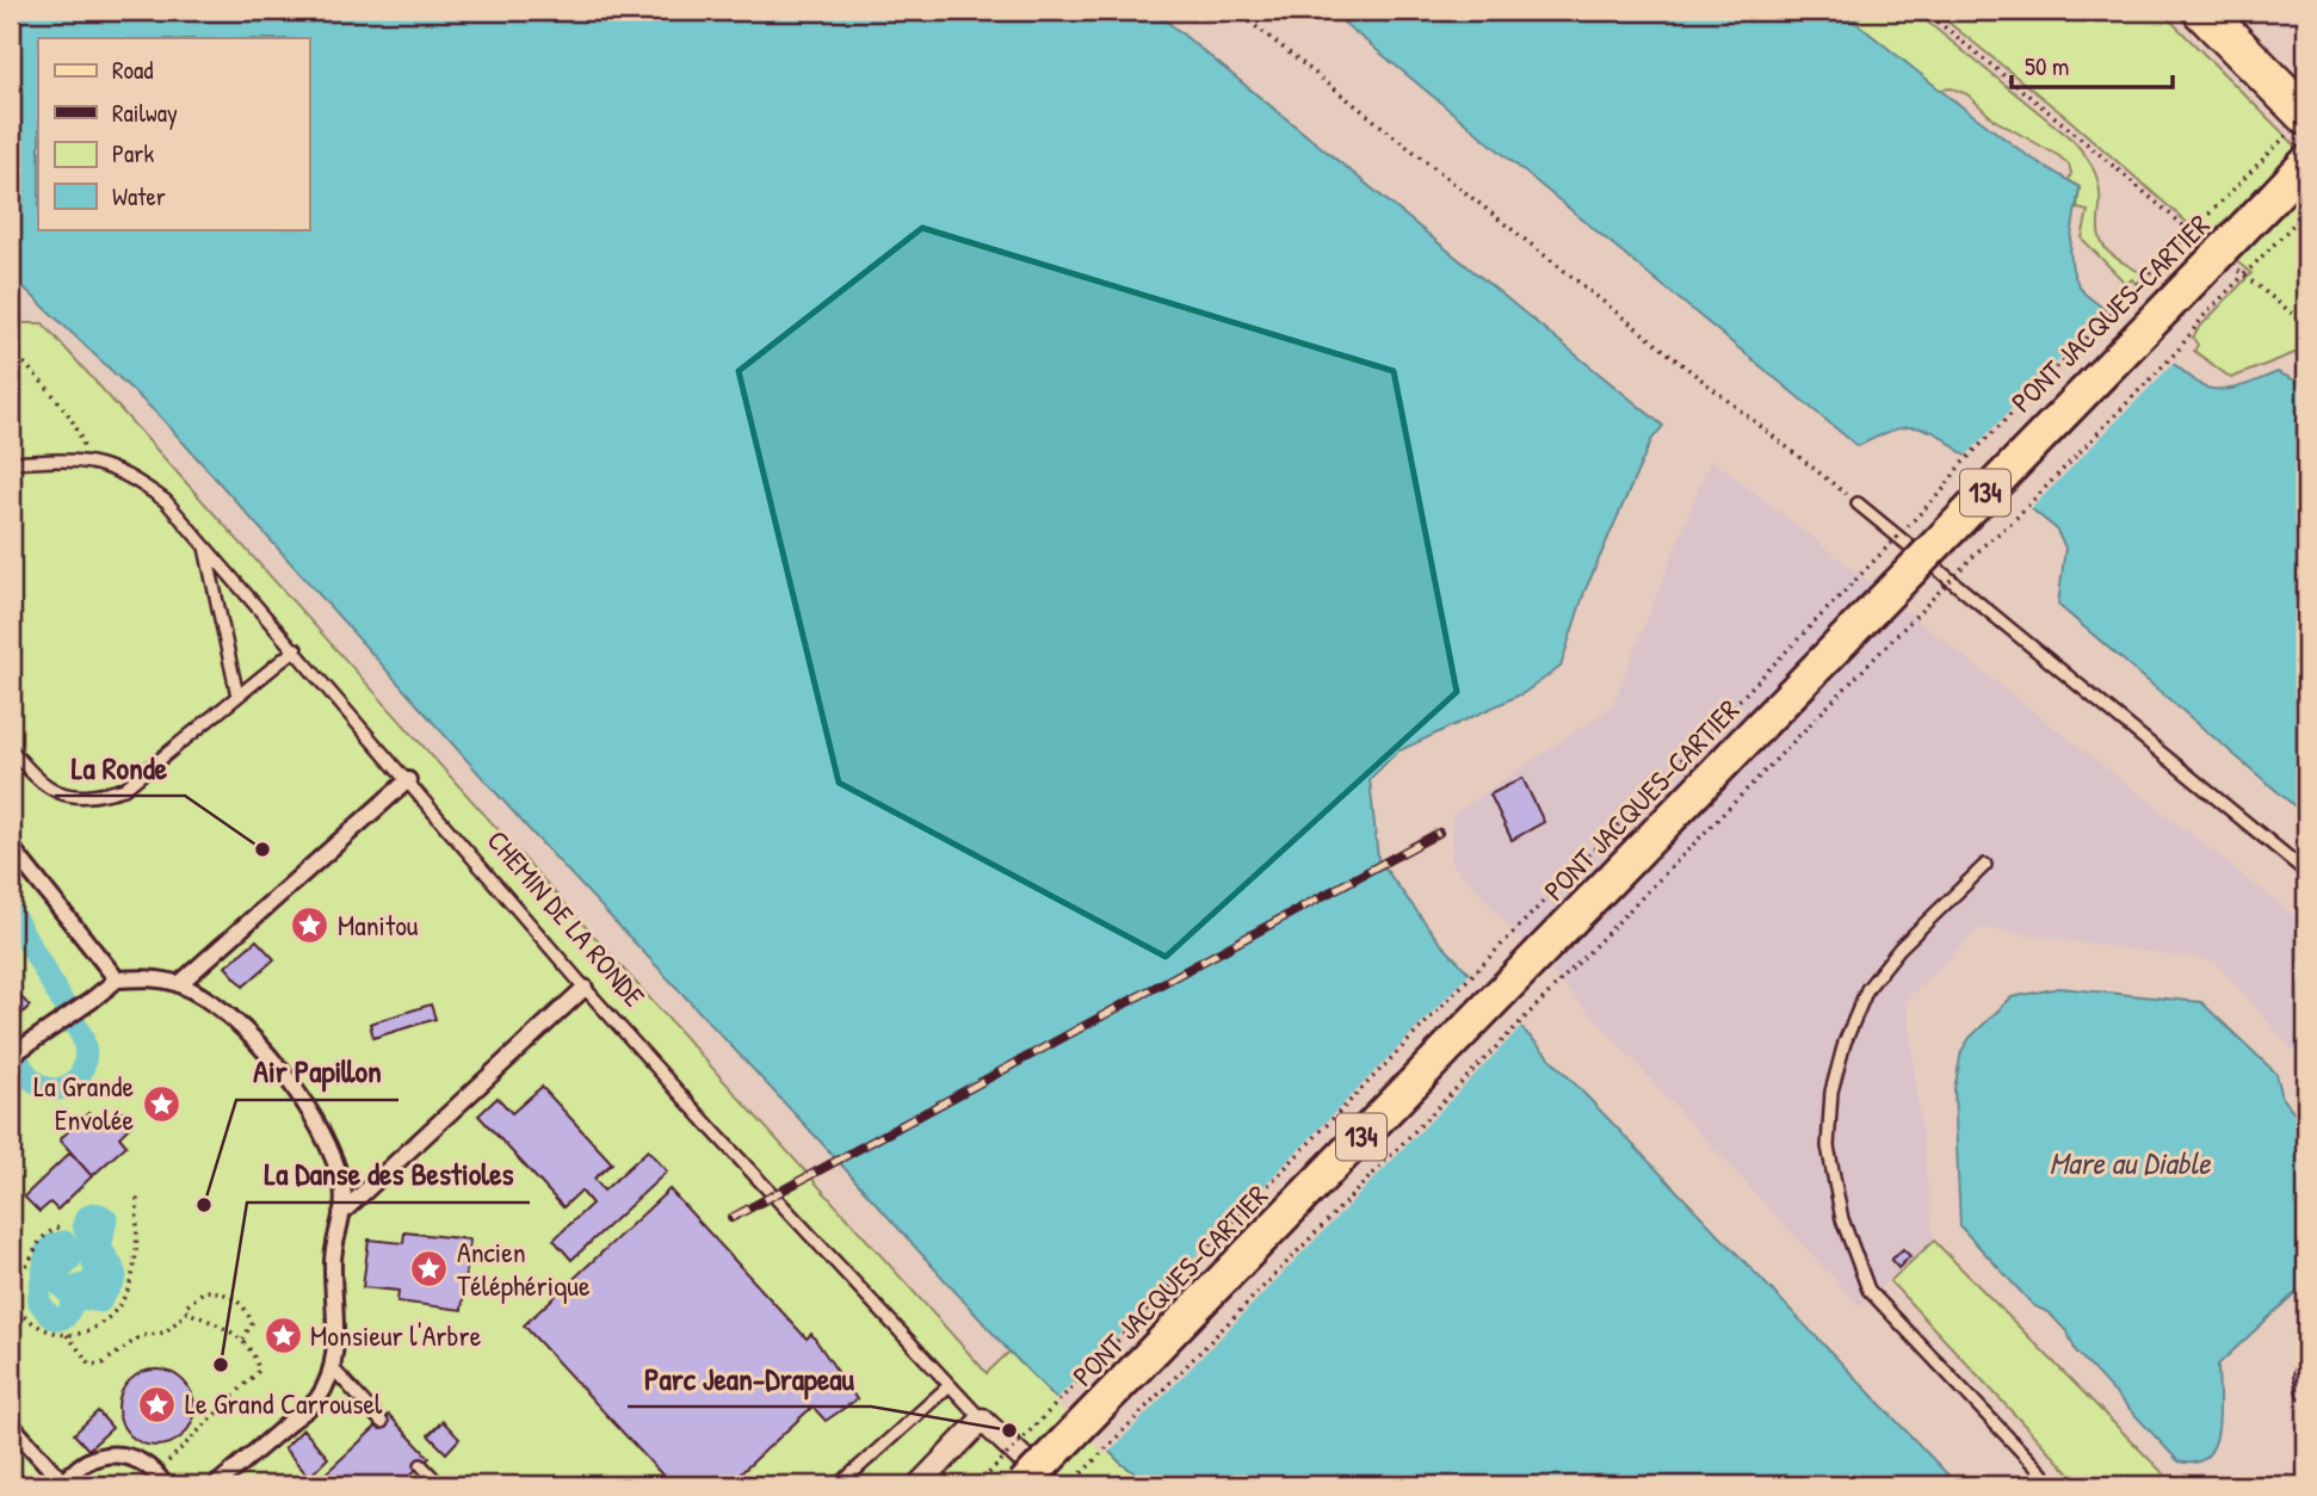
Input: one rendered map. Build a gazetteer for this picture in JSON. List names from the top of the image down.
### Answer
{
  "streets": {
    "main road": ["PONT JACQUES-CARTIER", "134"],
    "lane": ["CHEMIN DE LA RONDE"]
  },
  "water": ["Mare au Diable"],
  "places": {
    "other": [
      "La Ronde",
      "Air Papillon",
      "La Danse des Bestioles",
      "Parc Jean-Drapeau"
    ],
    "place": [
      "Manitou",
      "La Grande Envolée",
      "Ancien Téléphérique",
      "Monsieur l'Arbre",
      "Le Grand Carrousel"
    ]
  },
  "legend": [
    "Road",
    "Railway",
    "Park",
    "Water"
  ],
  "scale_bar": "50 m"
}
